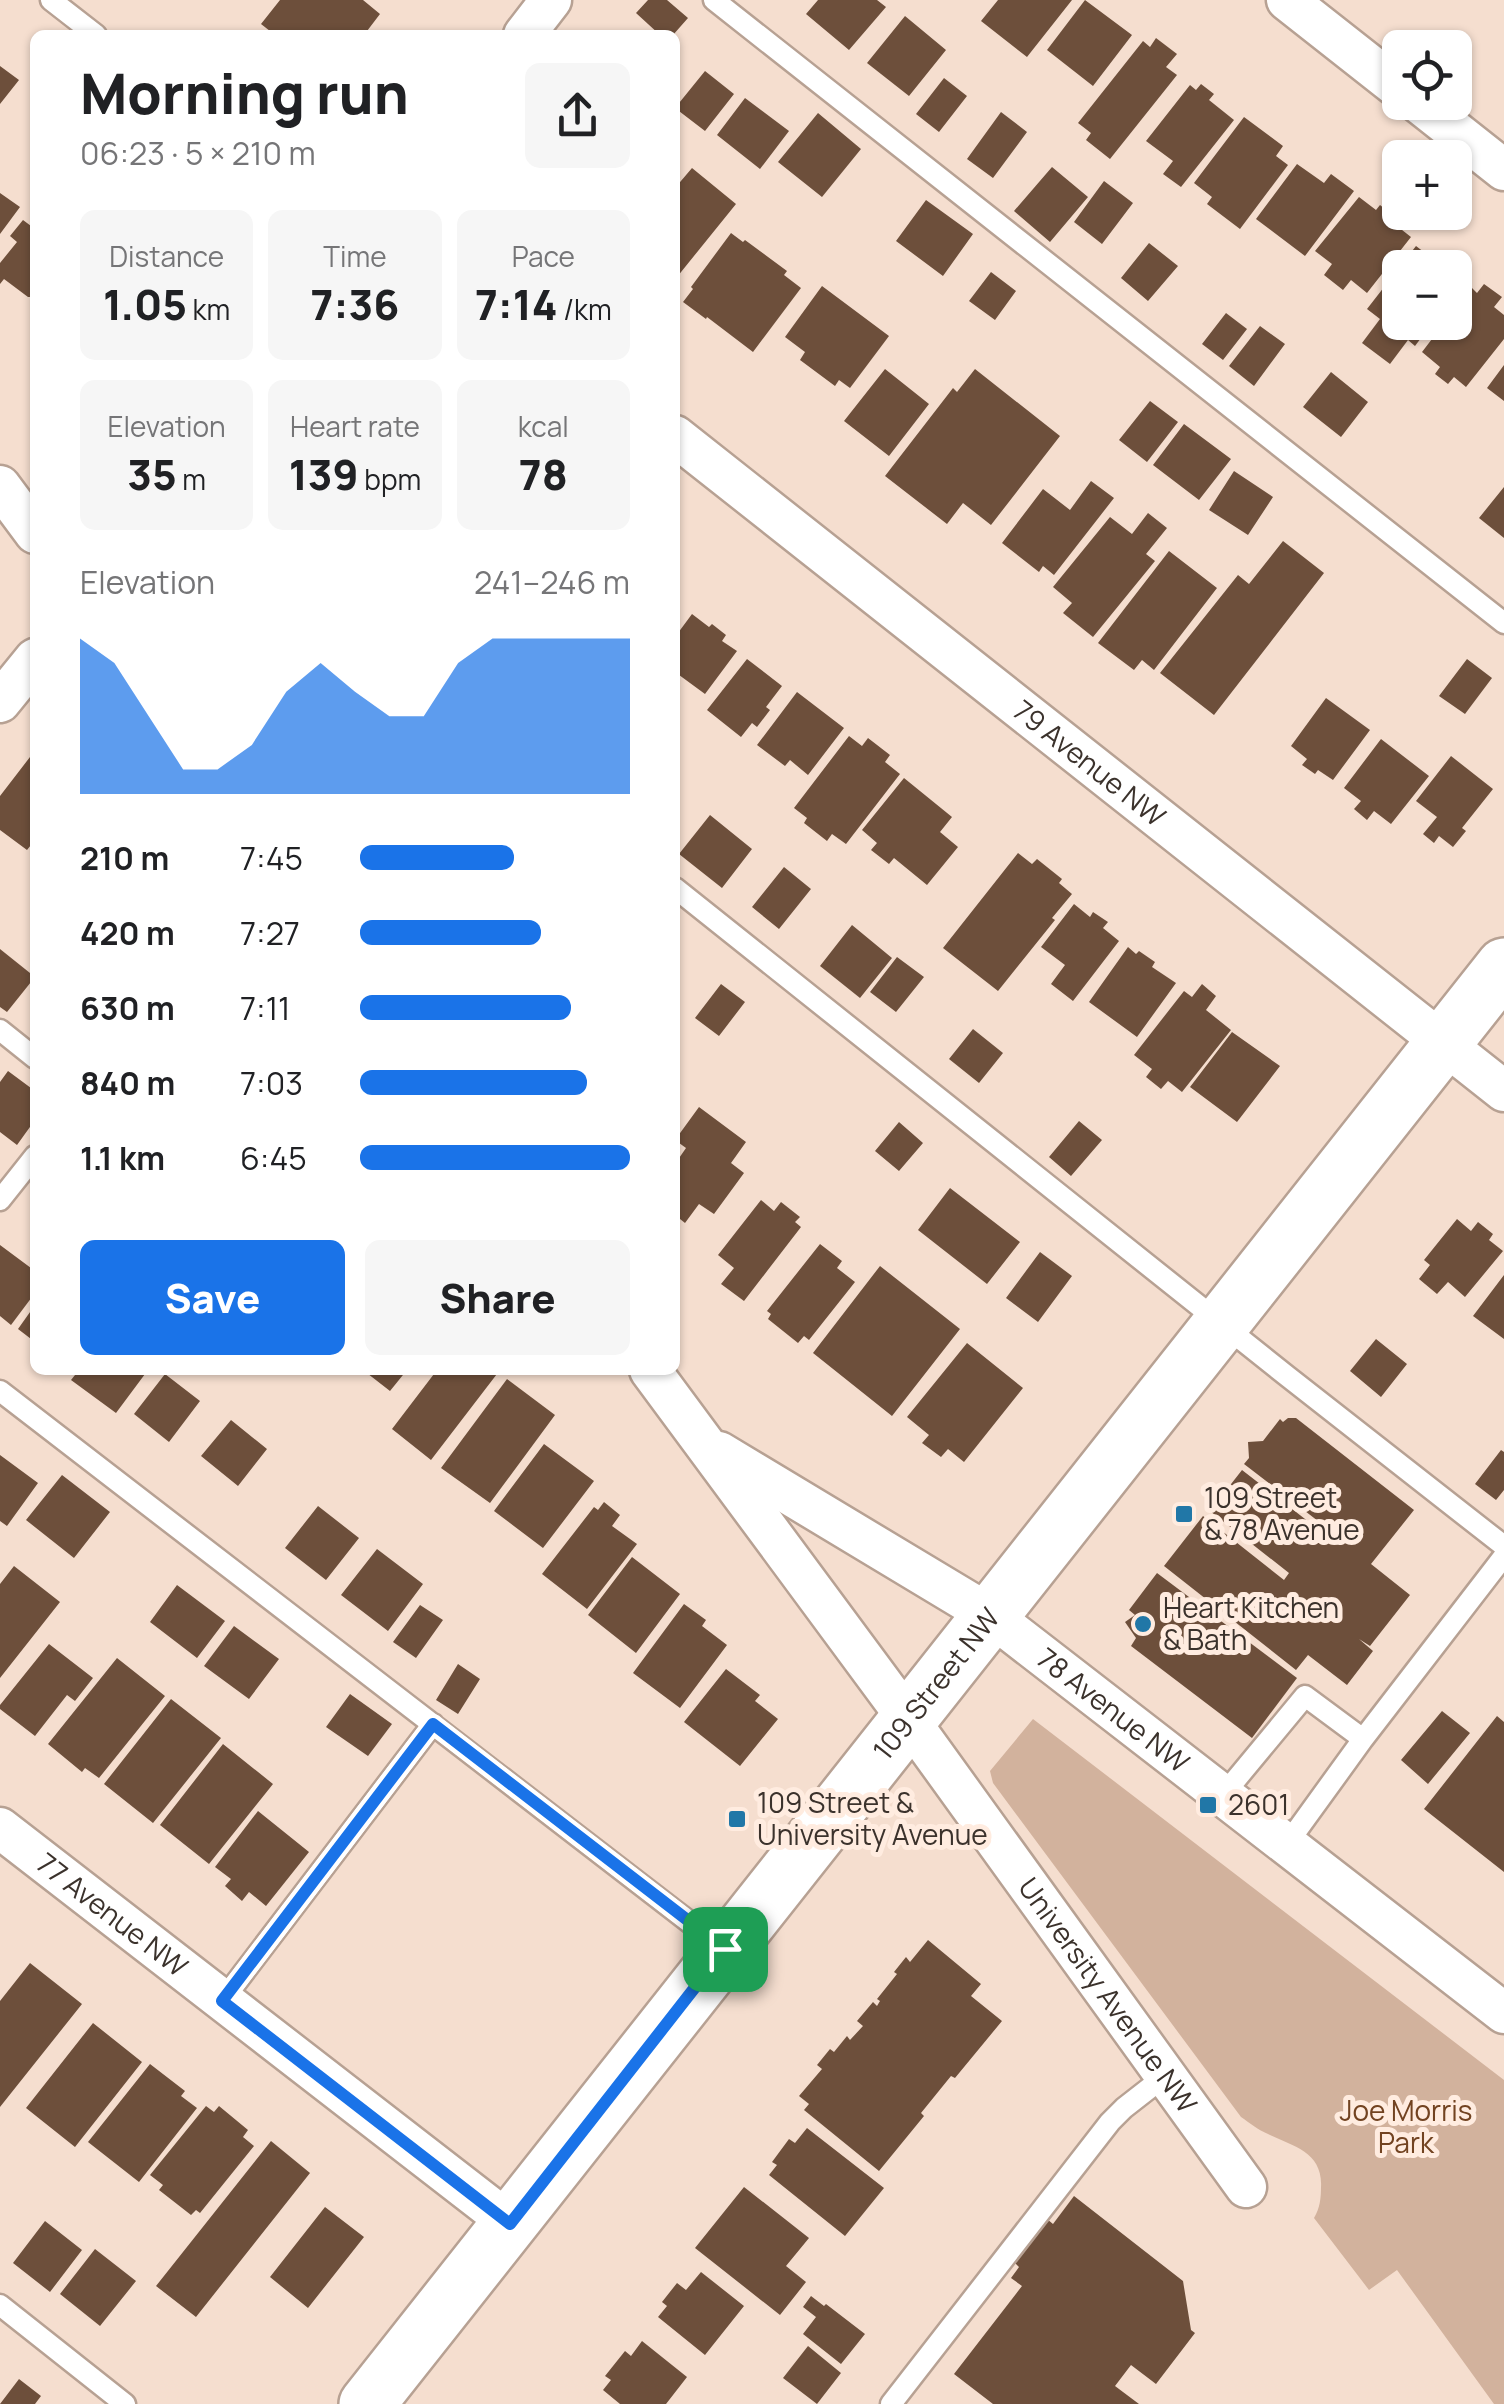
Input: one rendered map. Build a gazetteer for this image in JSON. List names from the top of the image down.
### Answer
{
  "streets": {
    "main road": ["109 Street NW"],
    "street": [
      "79 Avenue NW",
      "78 Avenue NW",
      "77 Avenue NW",
      "University Avenue NW"
    ]
  },
  "crossings": [
    ["79 Avenue NW", "109 Street NW"],
    ["109 Street NW", "78 Avenue NW"],
    ["109 Street NW", "77 Avenue NW"],
    ["109 Street NW", "University Avenue NW"],
    ["78 Avenue NW", "University Avenue NW"]
  ],
  "parks": ["Joe Morris Park"],
  "places": {
    "transit": ["109 Street & 78 Avenue", "2601", "109 Street & University Avenue"],
    "other": ["Heart Kitchen & Bath"]
  },
  "page": {
    "map_buttons": ["+", "−"],
    "heading": ["Morning run", "06:23 · 5 × 210 m"],
    "stats": [
      ["Distance", "1.05 km"],
      ["Time", "7:36"],
      ["Pace", "7:14 /km"],
      ["Elevation", "35 m"],
      ["Heart rate", "139 bpm"],
      ["kcal", "78"]
    ],
    "chart": ["Elevation", "241–246 m"],
    "list": [
      {
        "name": "210 m",
        "note": "7:45"
      },
      {
        "name": "420 m",
        "note": "7:27"
      },
      {
        "name": "630 m",
        "note": "7:11"
      },
      {
        "name": "840 m",
        "note": "7:03"
      },
      {
        "name": "1.1 km",
        "note": "6:45"
      }
    ],
    "buttons": ["Save", "Share"]
  }
}
